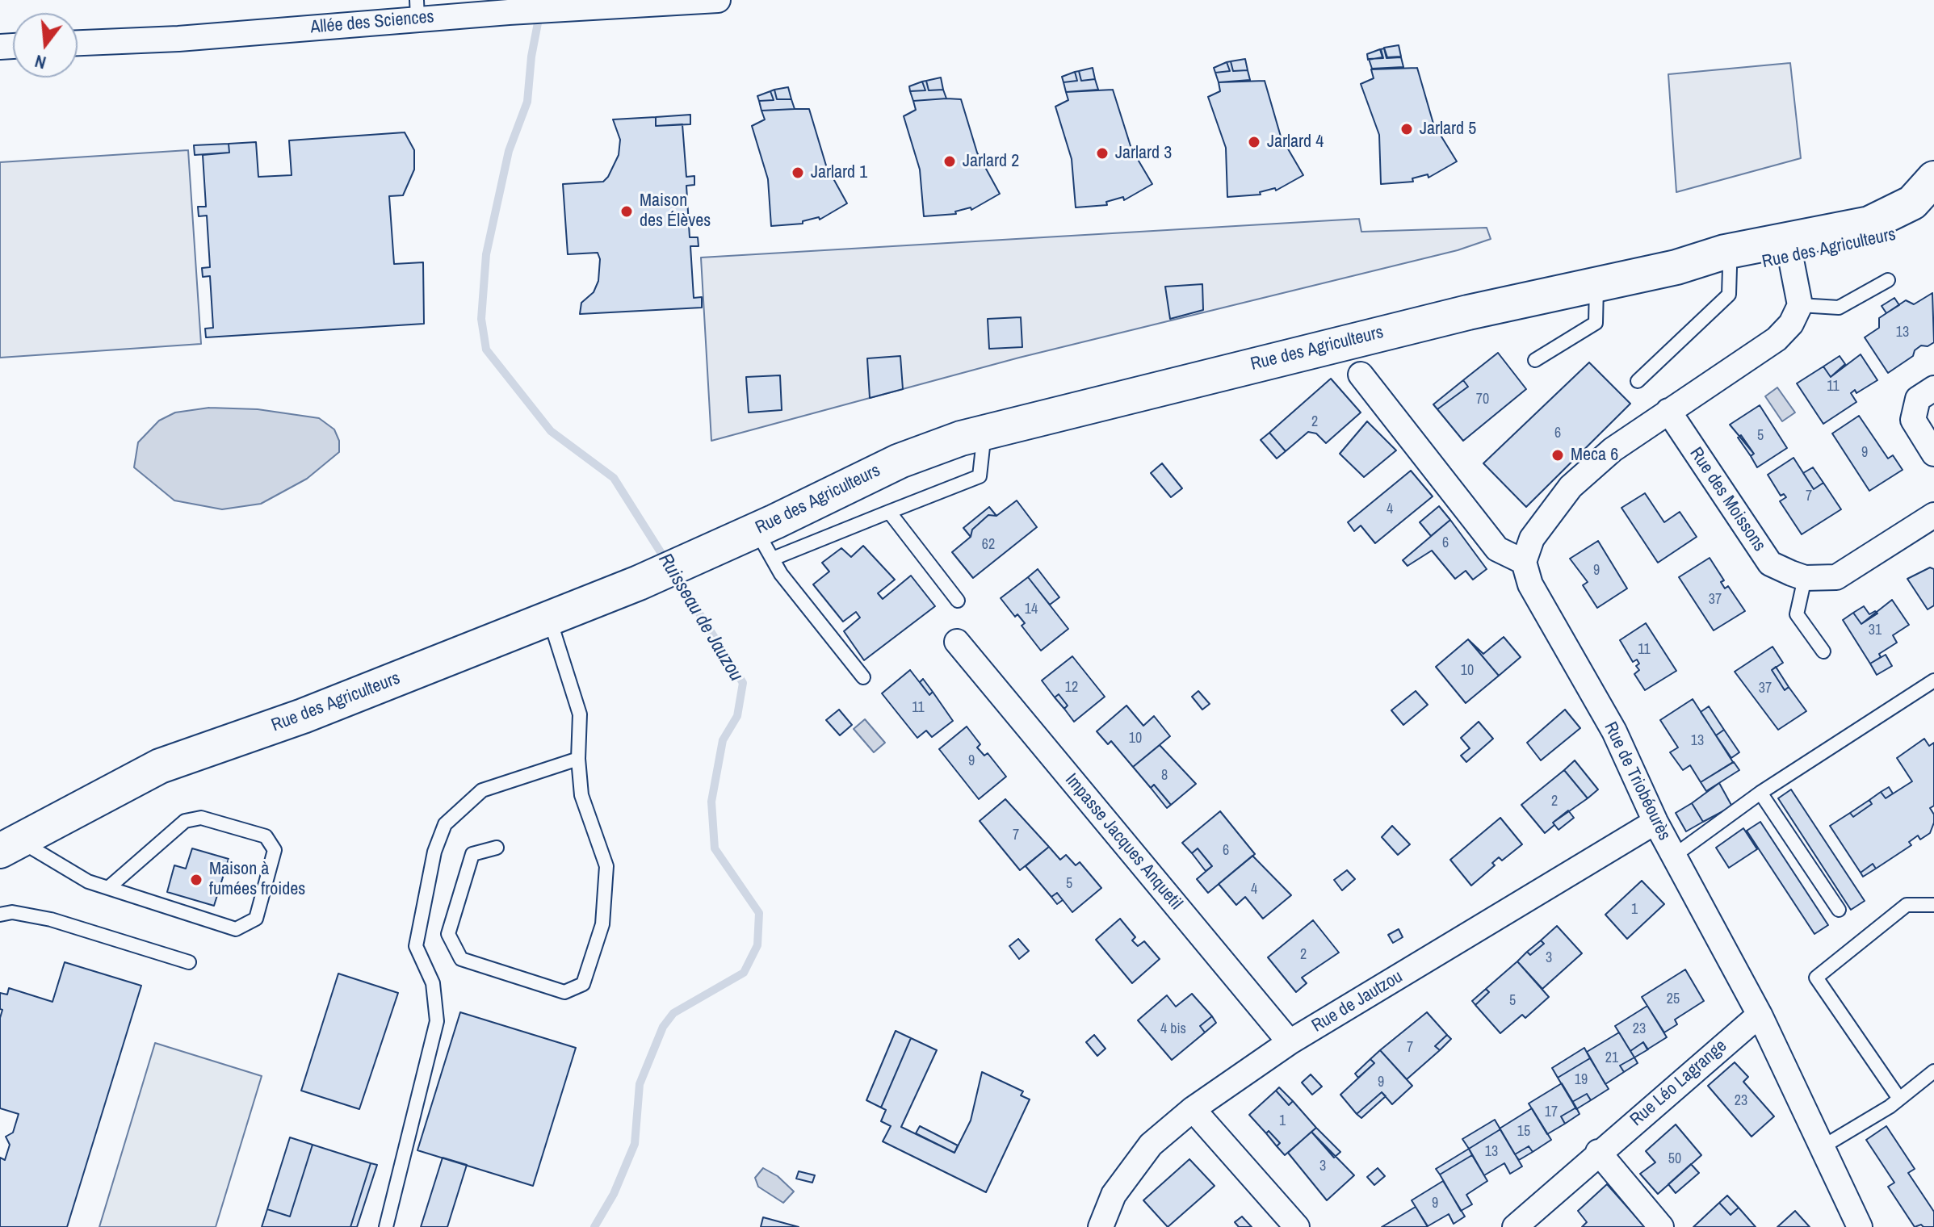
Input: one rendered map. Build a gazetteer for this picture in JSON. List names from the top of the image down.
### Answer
{
  "streets": {
    "street": [
      "Allée des Sciences",
      "Rue des Agriculteurs",
      "Rue des Moissons",
      "Rue de Triobéourès",
      "Impasse Jacques Anquetil",
      "Rue de Jautzou",
      "Rue Léo Lagrange"
    ]
  },
  "crossings": [
    ["Rue de Triobéourès", "Rue de Jautzou"],
    ["Rue de Triobéourès", "Rue Léo Lagrange"],
    ["Impasse Jacques Anquetil", "Rue de Jautzou"]
  ],
  "water": ["Ruisseau de Jauzou"],
  "places": [
    "Jarlard 5",
    "Jarlard 4",
    "Jarlard 3",
    "Jarlard 2",
    "Jarlard 1",
    "Maison des Élèves",
    "Meca 6",
    "Maison à fumées froides"
  ],
  "house_numbers": [
    "13",
    "11",
    "70",
    "2",
    "6",
    "5",
    "9",
    "7",
    "4",
    "6",
    "62",
    "9",
    "37",
    "14",
    "31",
    "11",
    "10",
    "12",
    "37",
    "11",
    "10",
    "13",
    "9",
    "8",
    "2",
    "7",
    "6",
    "5",
    "4",
    "1",
    "2",
    "3",
    "25",
    "5",
    "4 bis",
    "23",
    "7",
    "21",
    "19",
    "9",
    "23",
    "17",
    "1",
    "15",
    "13",
    "50",
    "3",
    "9"
  ],
  "north": "bottom"
}
